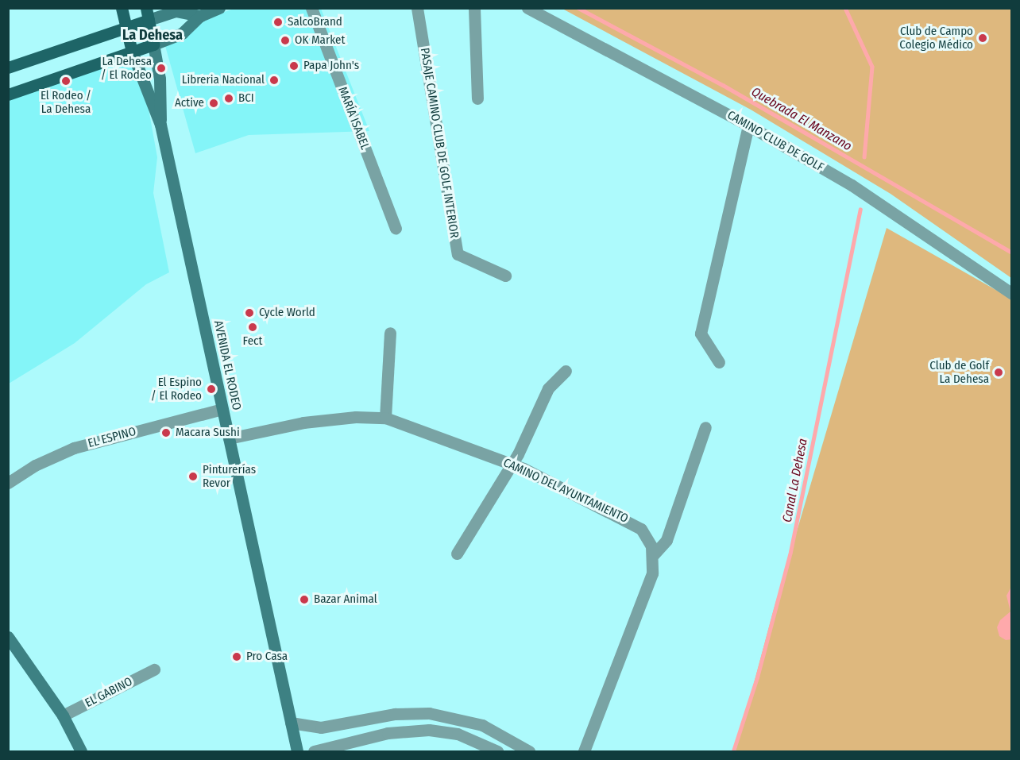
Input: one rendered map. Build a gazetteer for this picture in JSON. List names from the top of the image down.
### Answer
{
  "streets": {
    "main road": ["AVENIDA EL RODEO"],
    "street": [
      "MARÍA ISABEL",
      "CAMINO CLUB DE GOLF",
      "PASAJE CAMINO CLUB DE GOLF INTERIOR",
      "EL ESPINO",
      "CAMINO DEL AYUNTAMIENTO",
      "EL GABINO"
    ]
  },
  "crossings": [
    ["AVENIDA EL RODEO", "EL ESPINO"],
    ["AVENIDA EL RODEO", "CAMINO DEL AYUNTAMIENTO"]
  ],
  "districts": ["La Dehesa"],
  "water": ["Quebrada El Manzano", "Canal La Dehesa"],
  "places": [
    "SalcoBrand",
    "Club de Campo Colegio Médico",
    "OK Market",
    "Papa John's",
    "La Dehesa / El Rodeo",
    "Libreria Nacional",
    "El Rodeo / La Dehesa",
    "BCI",
    "Active",
    "Cycle World",
    "Fect",
    "Club de Golf La Dehesa",
    "El Espino / El Rodeo",
    "Macara Sushi",
    "Pinturerías Revor",
    "Bazar Animal",
    "Pro Casa"
  ]
}
